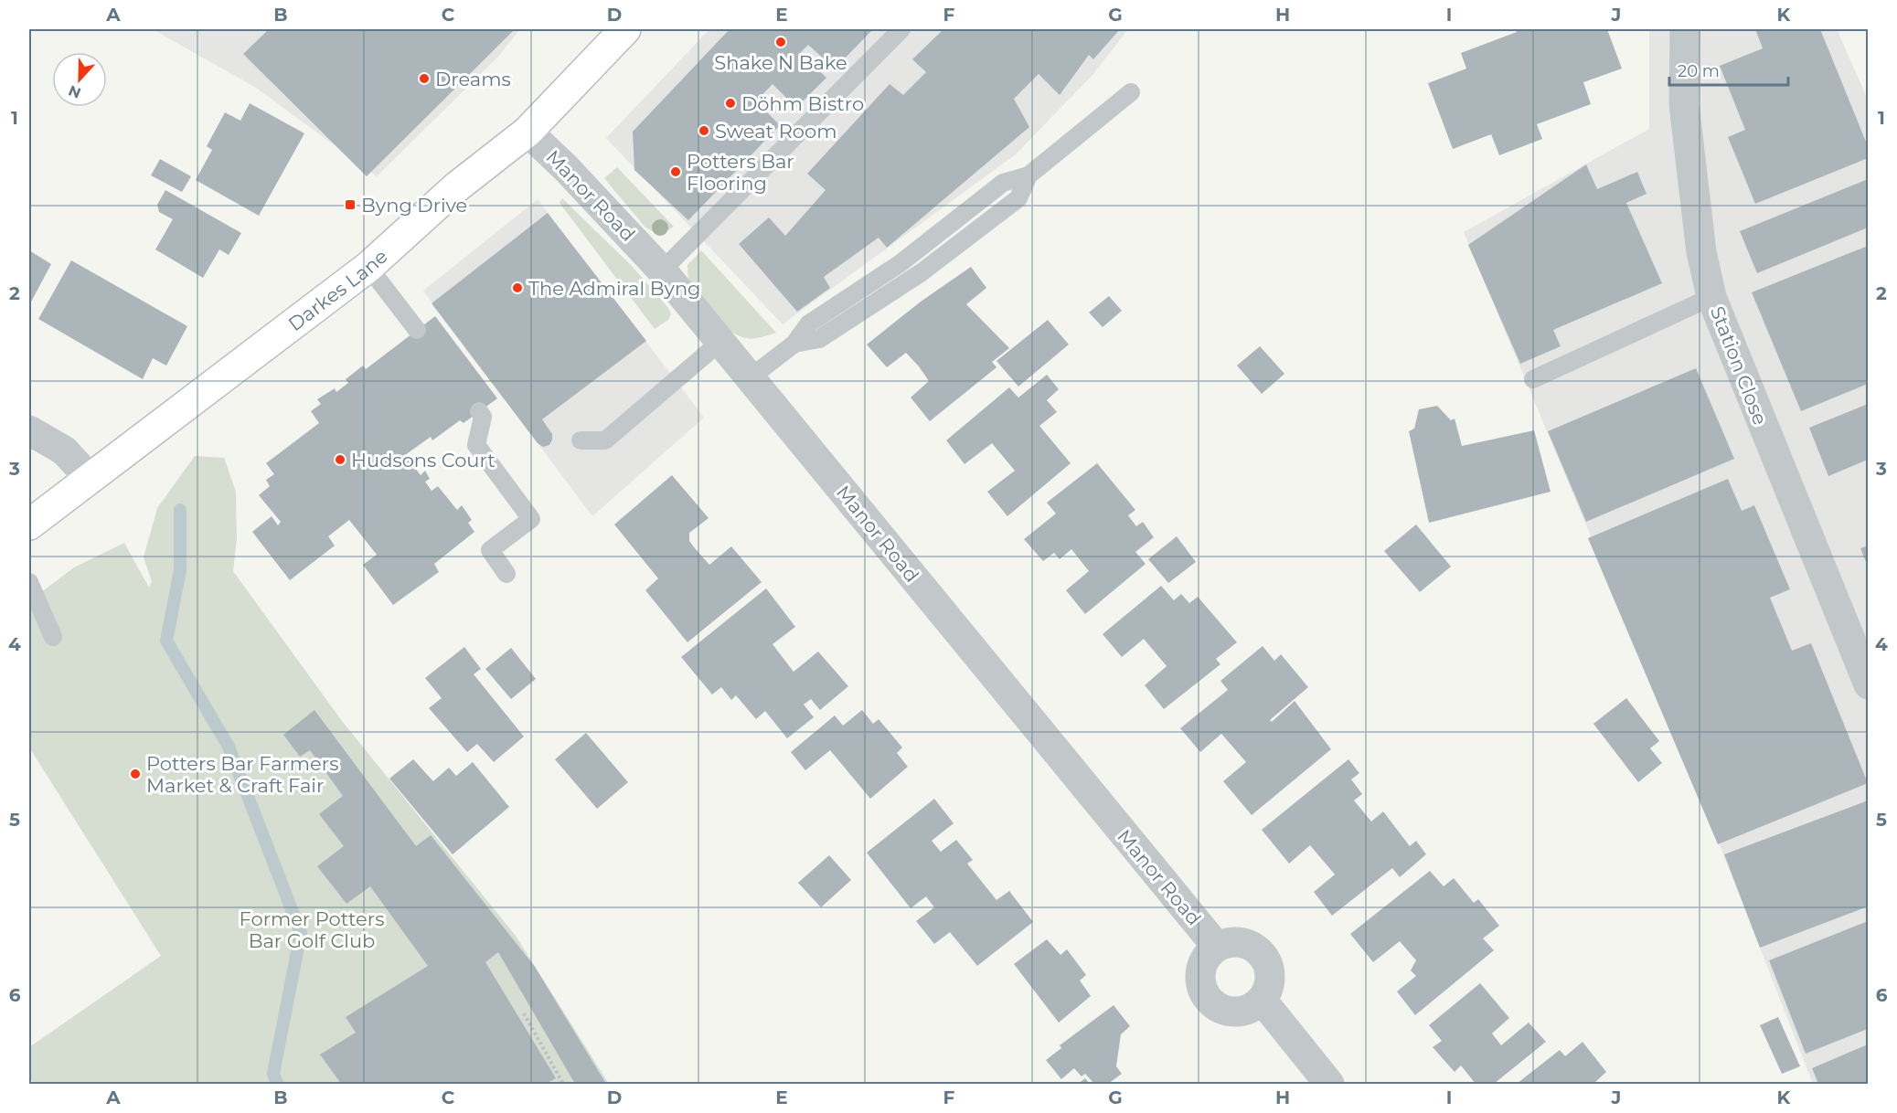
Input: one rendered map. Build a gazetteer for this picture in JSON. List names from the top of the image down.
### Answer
{
  "streets": {
    "street": ["Manor Road", "Darkes Lane", "Station Close"]
  },
  "crossings": [
    ["Manor Road", "Darkes Lane"]
  ],
  "parks": ["Former Potters Bar Golf Club"],
  "places": {
    "other": [
      "Shake N Bake",
      "Dreams",
      "Döhm Bistro",
      "Sweat Room",
      "Potters Bar Flooring",
      "The Admiral Byng",
      "Hudsons Court",
      "Potters Bar Farmers Market & Craft Fair"
    ],
    "transit": ["Byng Drive"]
  },
  "scale_bar": "20 m",
  "north": "bottom",
  "grid": {
    "columns": [
      "A",
      "B",
      "C",
      "D",
      "E",
      "F",
      "G",
      "H",
      "I",
      "J",
      "K"
    ],
    "rows": [
      "1",
      "2",
      "3",
      "4",
      "5",
      "6"
    ]
  }
}
